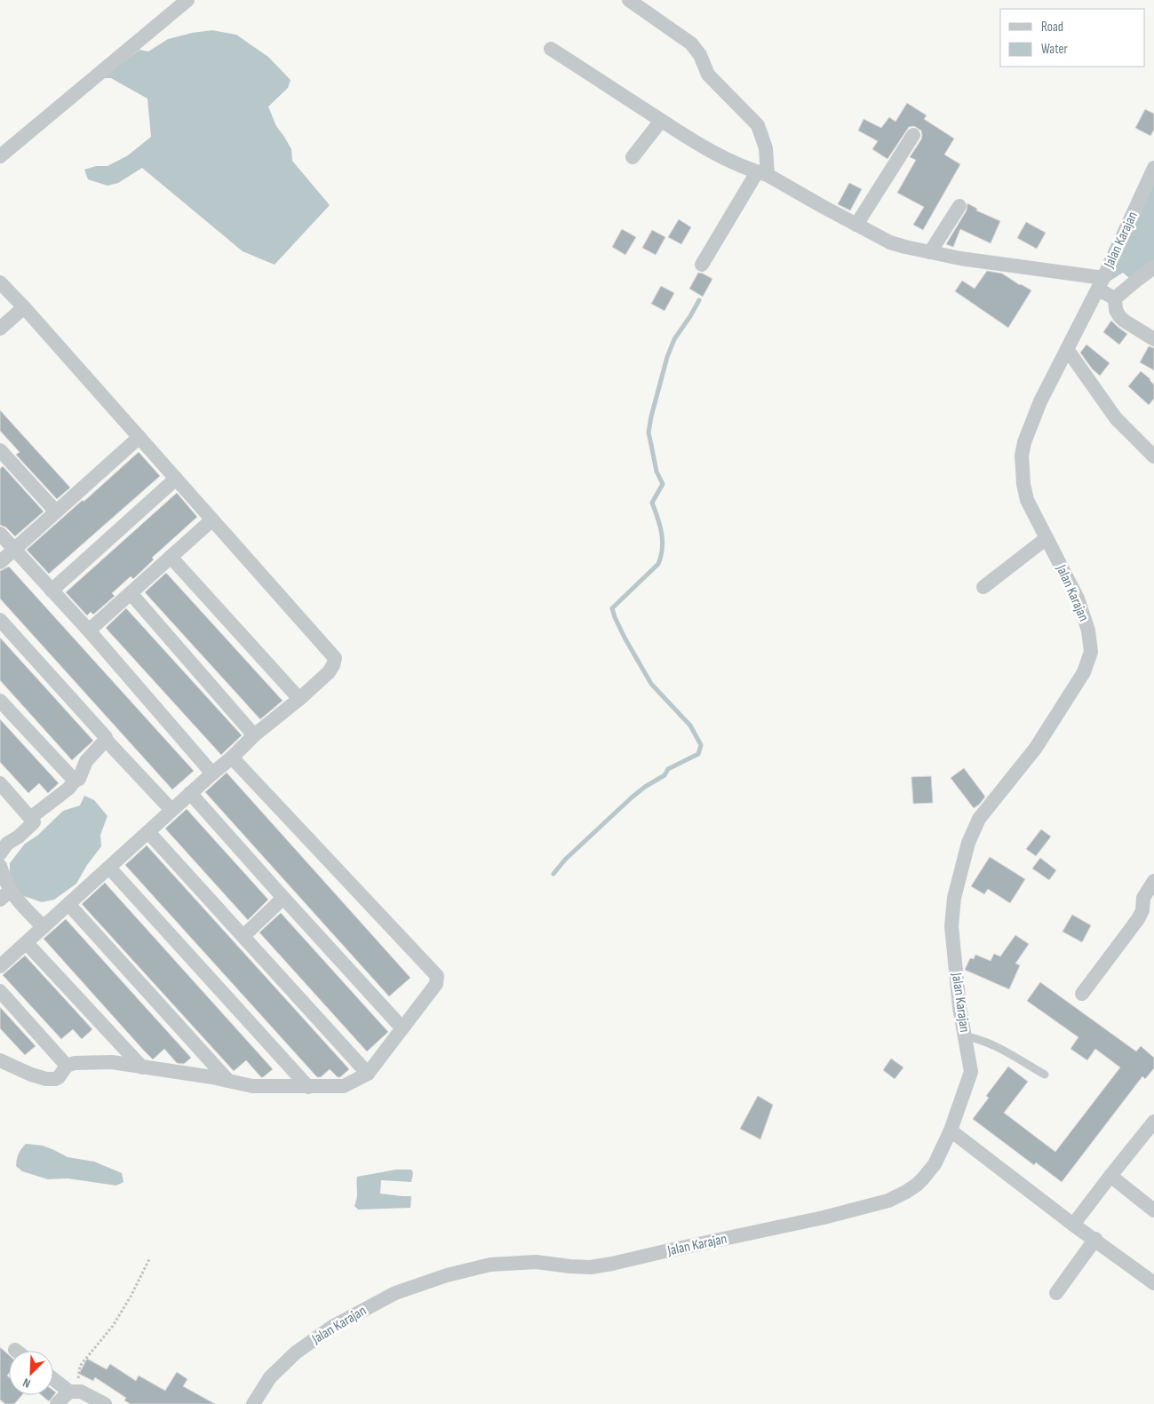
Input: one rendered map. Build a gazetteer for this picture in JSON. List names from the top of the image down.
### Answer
{
  "streets": {
    "street": ["Jalan Karajan"]
  },
  "legend": ["Road", "Water"],
  "north": "bottom left"
}
